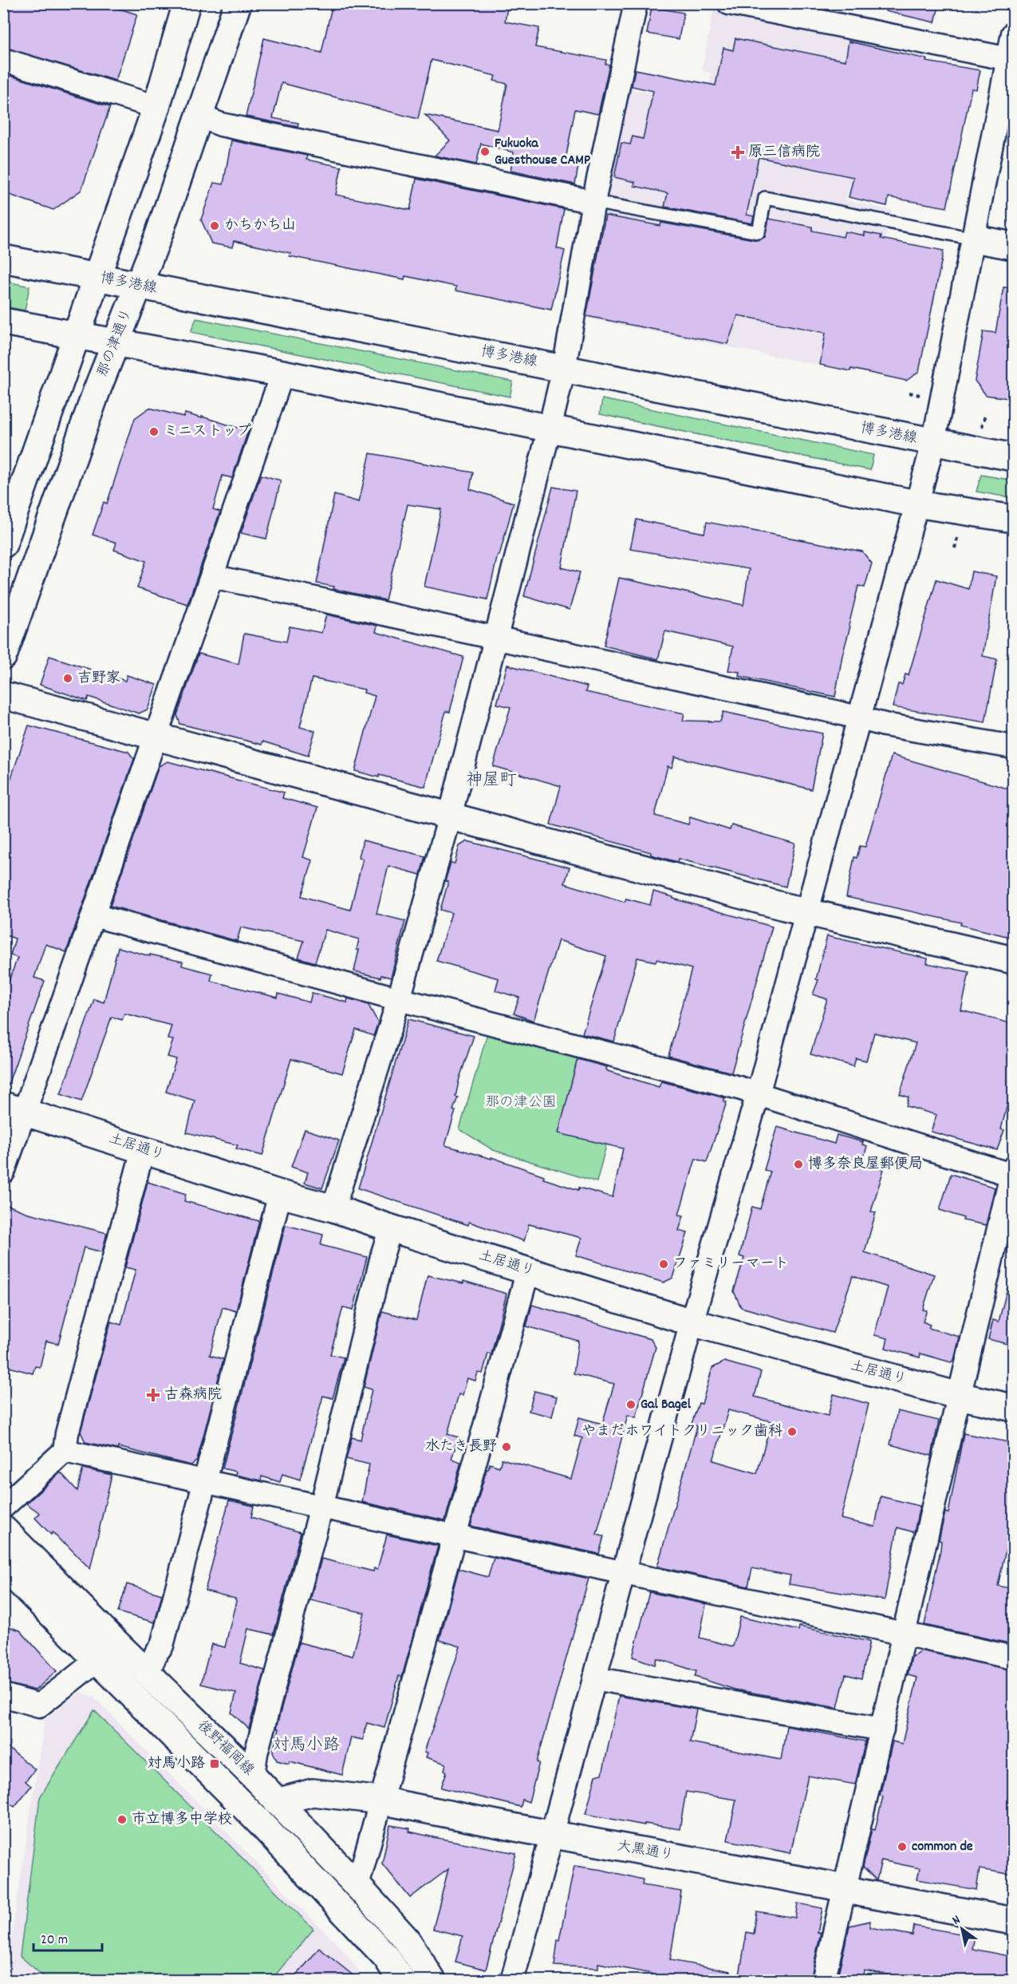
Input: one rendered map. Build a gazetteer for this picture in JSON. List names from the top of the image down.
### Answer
{
  "streets": {
    "main road": [
      "博多港線",
      "那の津通り",
      "土居通り",
      "後野福岡線",
      "大黒通り"
    ]
  },
  "crossings": [
    ["博多港線", "那の津通り"],
    ["後野福岡線", "大黒通り"]
  ],
  "districts": ["神屋町", "対馬小路"],
  "parks": ["那の津公園"],
  "places": {
    "other": [
      "Fukuoka Guesthouse CAMP",
      "かちかち山",
      "ミニストップ",
      "吉野家",
      "博多奈良屋郵便局",
      "ファミリーマート",
      "Gal Bagel",
      "やまだホワイトクリニック歯科",
      "水たき長野",
      "市立博多中学校",
      "common de"
    ],
    "health": ["原三信病院", "古森病院"],
    "transit": ["対馬小路"]
  },
  "scale_bar": "20 m",
  "north": "top left"
}
